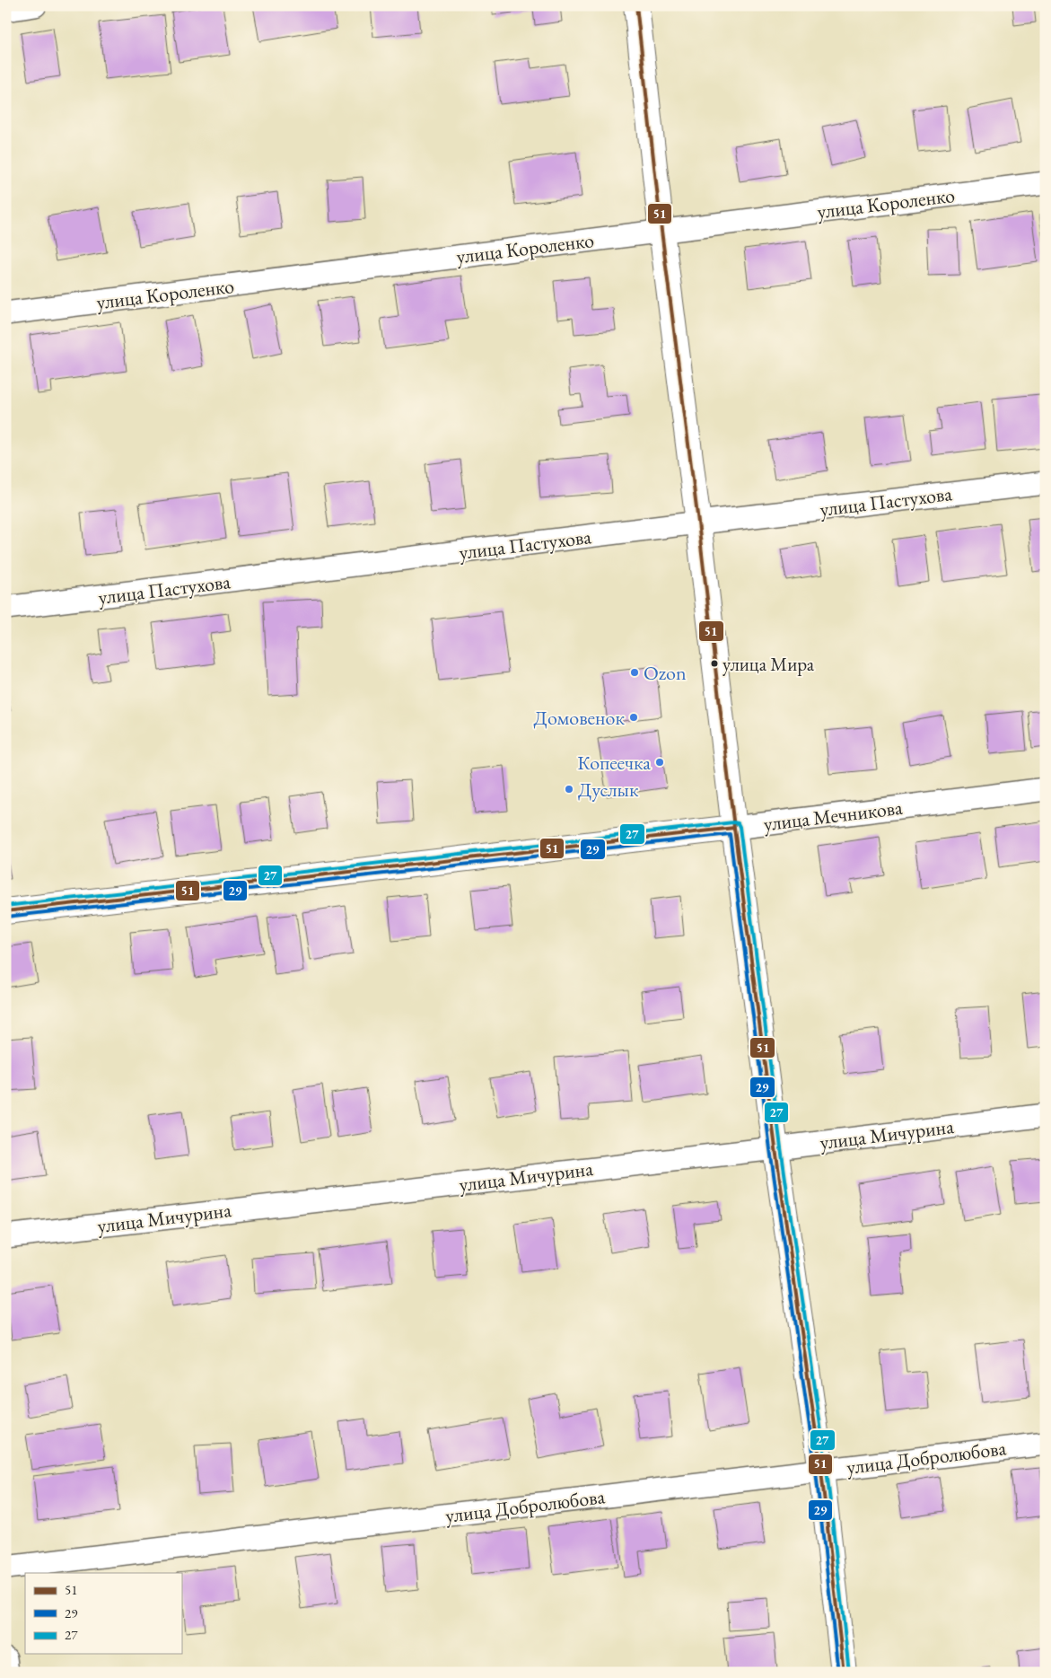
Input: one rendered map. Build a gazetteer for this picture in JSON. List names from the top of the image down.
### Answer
{
  "streets": {
    "main road": ["улица Мечникова"],
    "street": [
      "улица Короленко",
      "улица Пастухова",
      "улица Мичурина",
      "улица Добролюбова"
    ]
  },
  "places": [
    "улица Мира",
    "Ozon",
    "Домовенок",
    "Копеечка",
    "Дуслык"
  ],
  "lines": ["transit line 51", "transit line 27", "transit line 29"],
  "legend": ["51", "29", "27"]
}
